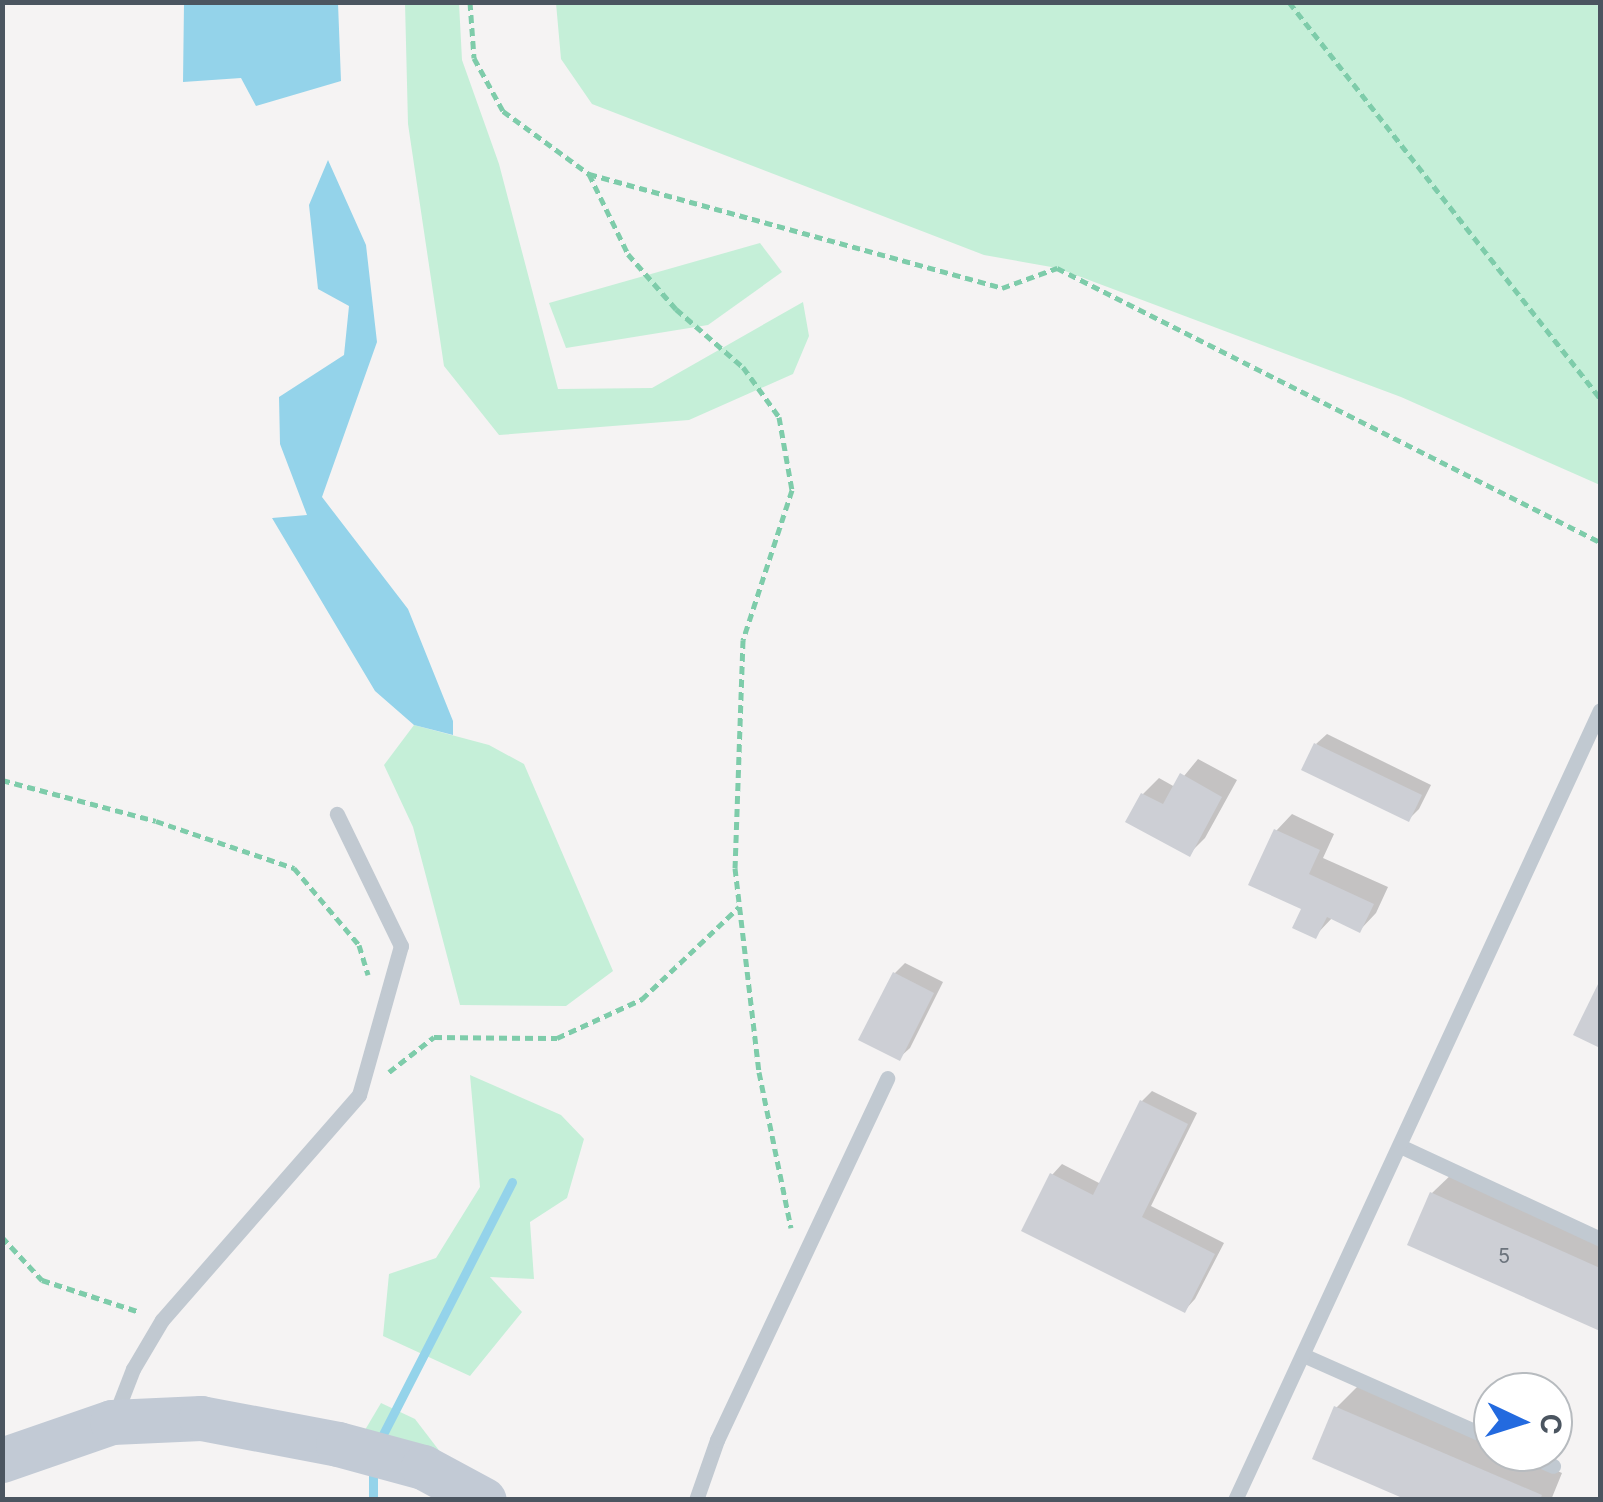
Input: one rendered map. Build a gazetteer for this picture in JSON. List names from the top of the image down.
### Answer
{
  "house_numbers": ["5"],
  "north": "right"
}
